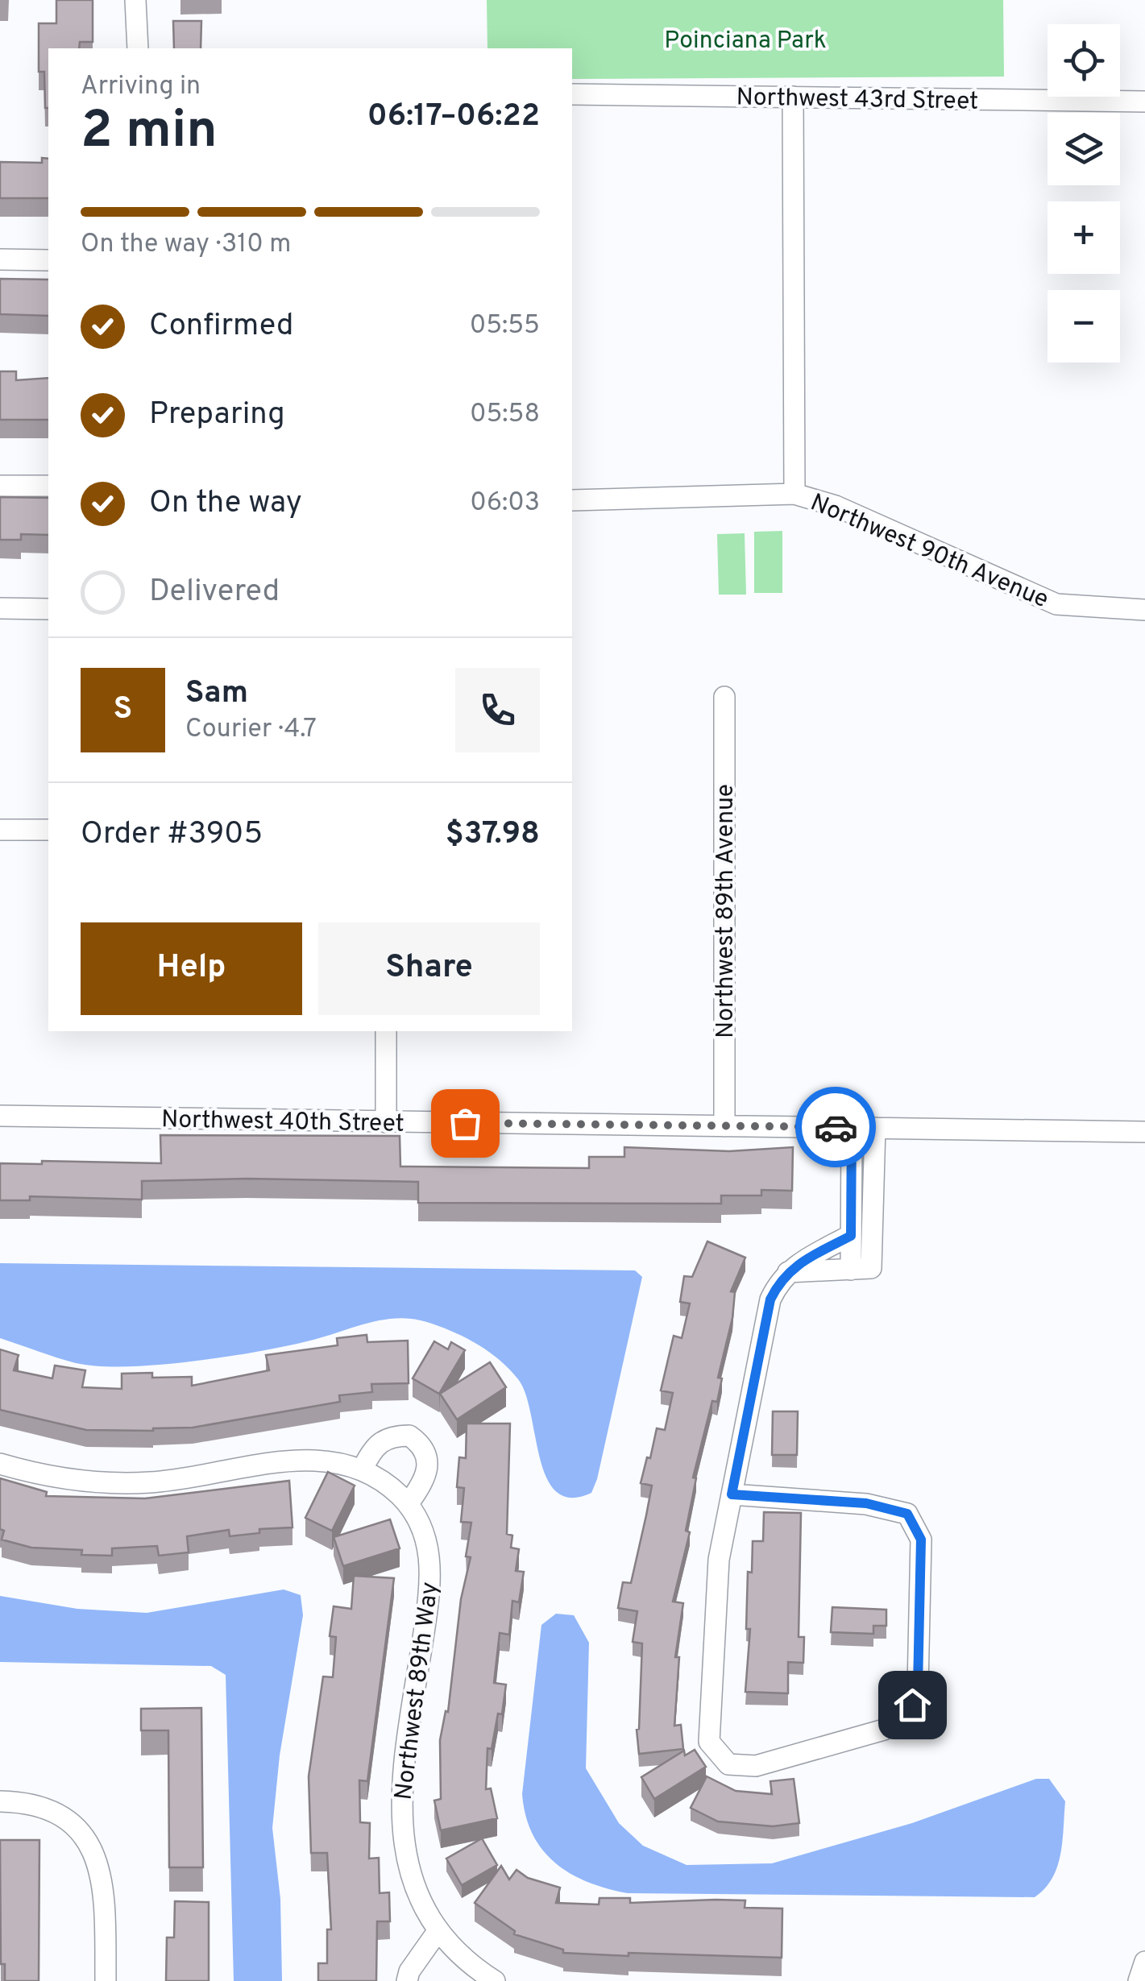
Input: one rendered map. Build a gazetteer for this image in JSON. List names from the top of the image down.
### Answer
{
  "streets": {
    "street": [
      "Northwest 43rd Street",
      "Northwest 90th Avenue",
      "Northwest 89th Avenue",
      "Northwest 40th Street",
      "Northwest 89th Way"
    ]
  },
  "crossings": [
    ["Northwest 89th Avenue", "Northwest 40th Street"]
  ],
  "parks": ["Poinciana Park"],
  "page": {
    "map_buttons": ["+", "−"],
    "heading": ["2 min", "Arriving in", "06:17–06:22"],
    "panel": [
      "Sam",
      "Courier · 4.7",
      "Order #3905",
      "$37.98"
    ],
    "bar": "On the way · 310 m",
    "list": [
      ["Confirmed", "05:55"],
      ["Preparing", "05:58"],
      ["On the way", "06:03"],
      "Delivered"
    ],
    "round": "S",
    "buttons": ["Help", "Share"]
  }
}
